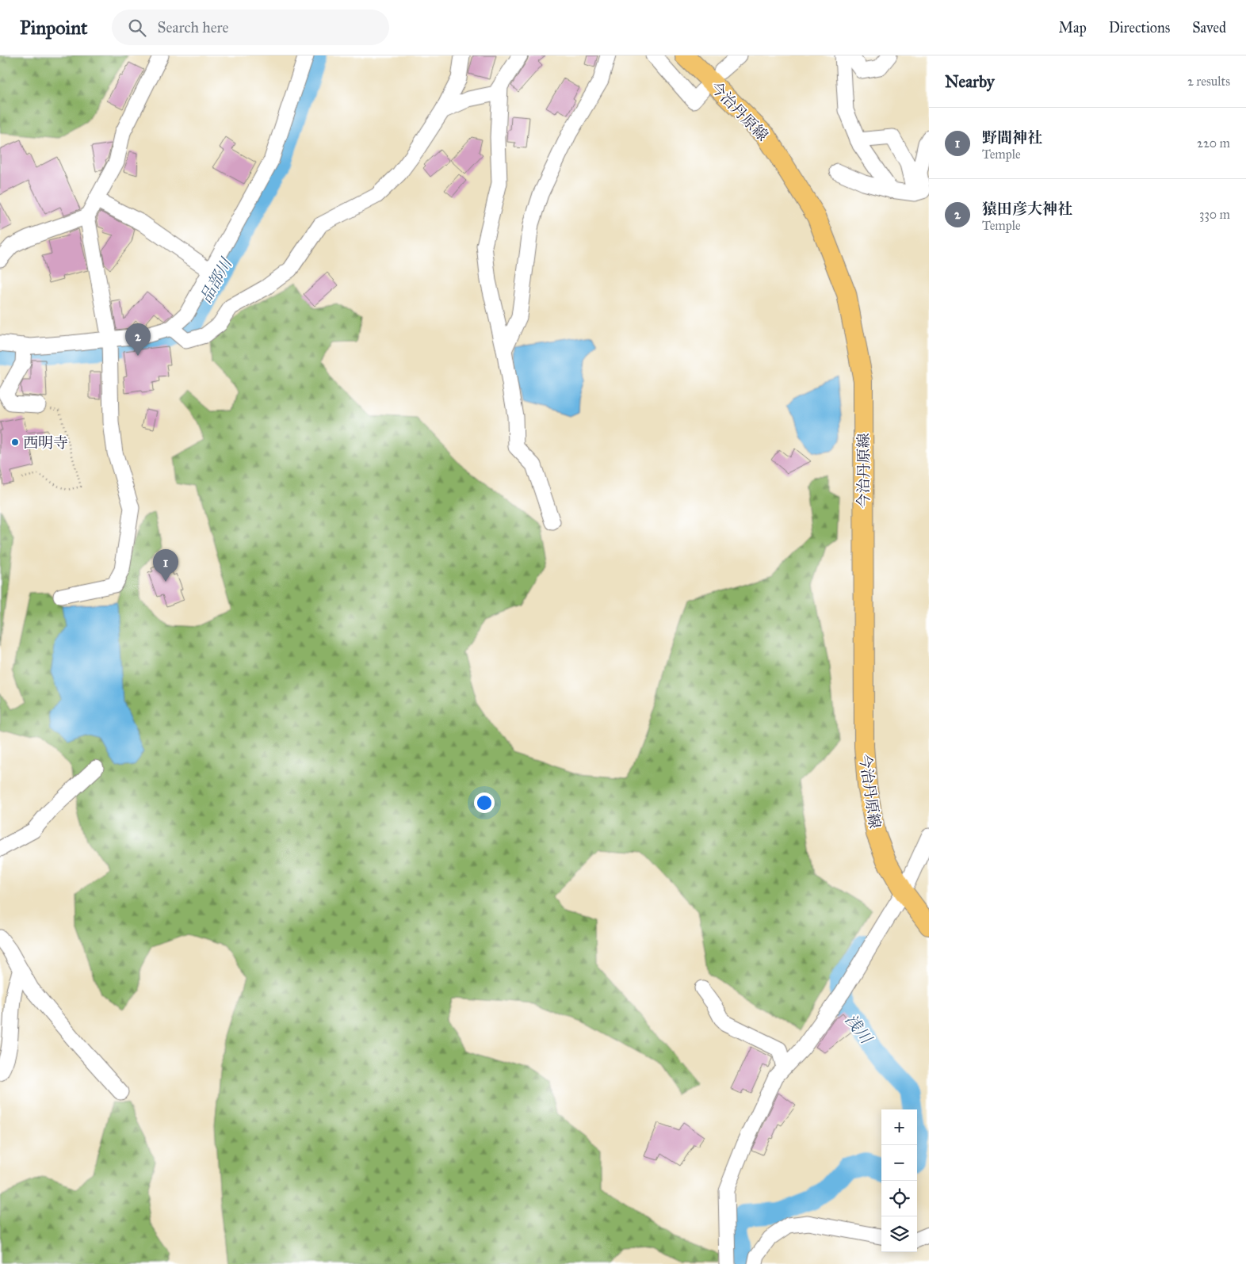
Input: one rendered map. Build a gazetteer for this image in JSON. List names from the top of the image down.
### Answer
{
  "streets": {
    "main road": ["今治丹原線"]
  },
  "water": ["品部川", "浅川"],
  "places": ["西明寺"],
  "page": {
    "header": "Pinpoint",
    "search": "Search here",
    "nav": ["Map", "Directions", "Saved"],
    "heading": ["Nearby", "2 results"],
    "list": [
      {
        "mark": "1",
        "name": "野間神社",
        "note": "Temple",
        "value": "220 m"
      },
      {
        "mark": "2",
        "name": "猿田彦大神社",
        "note": "Temple",
        "value": "330 m"
      }
    ],
    "pins": ["2", "1"],
    "map_buttons": ["+", "−"]
  }
}
